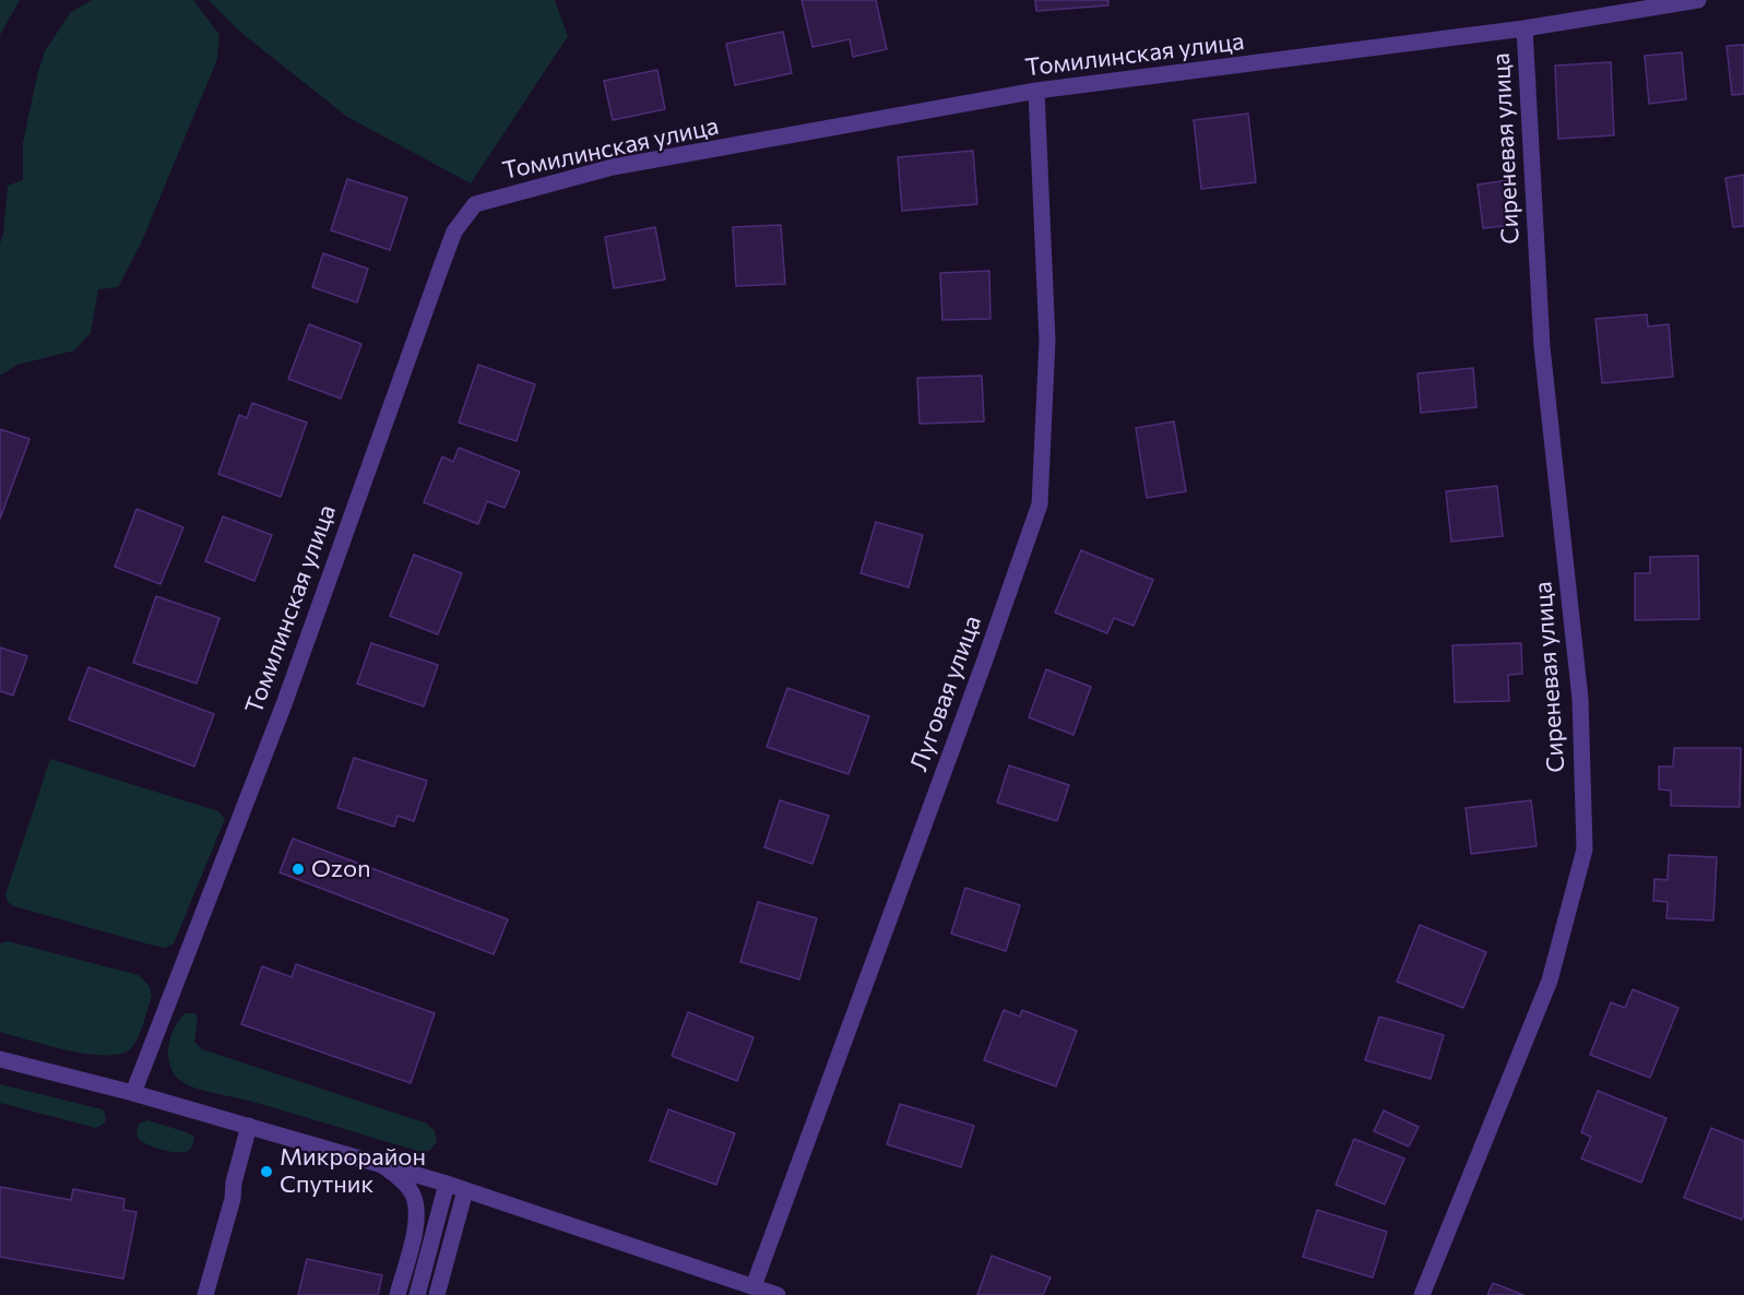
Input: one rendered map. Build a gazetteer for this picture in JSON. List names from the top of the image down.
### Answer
{
  "streets": {
    "street": ["Томилинская улица", "Сиреневая улица", "Луговая улица"]
  },
  "crossings": [
    ["Томилинская улица", "Сиреневая улица"],
    ["Томилинская улица", "Луговая улица"]
  ],
  "places": ["Ozon", "Микрорайон Спутник"]
}
